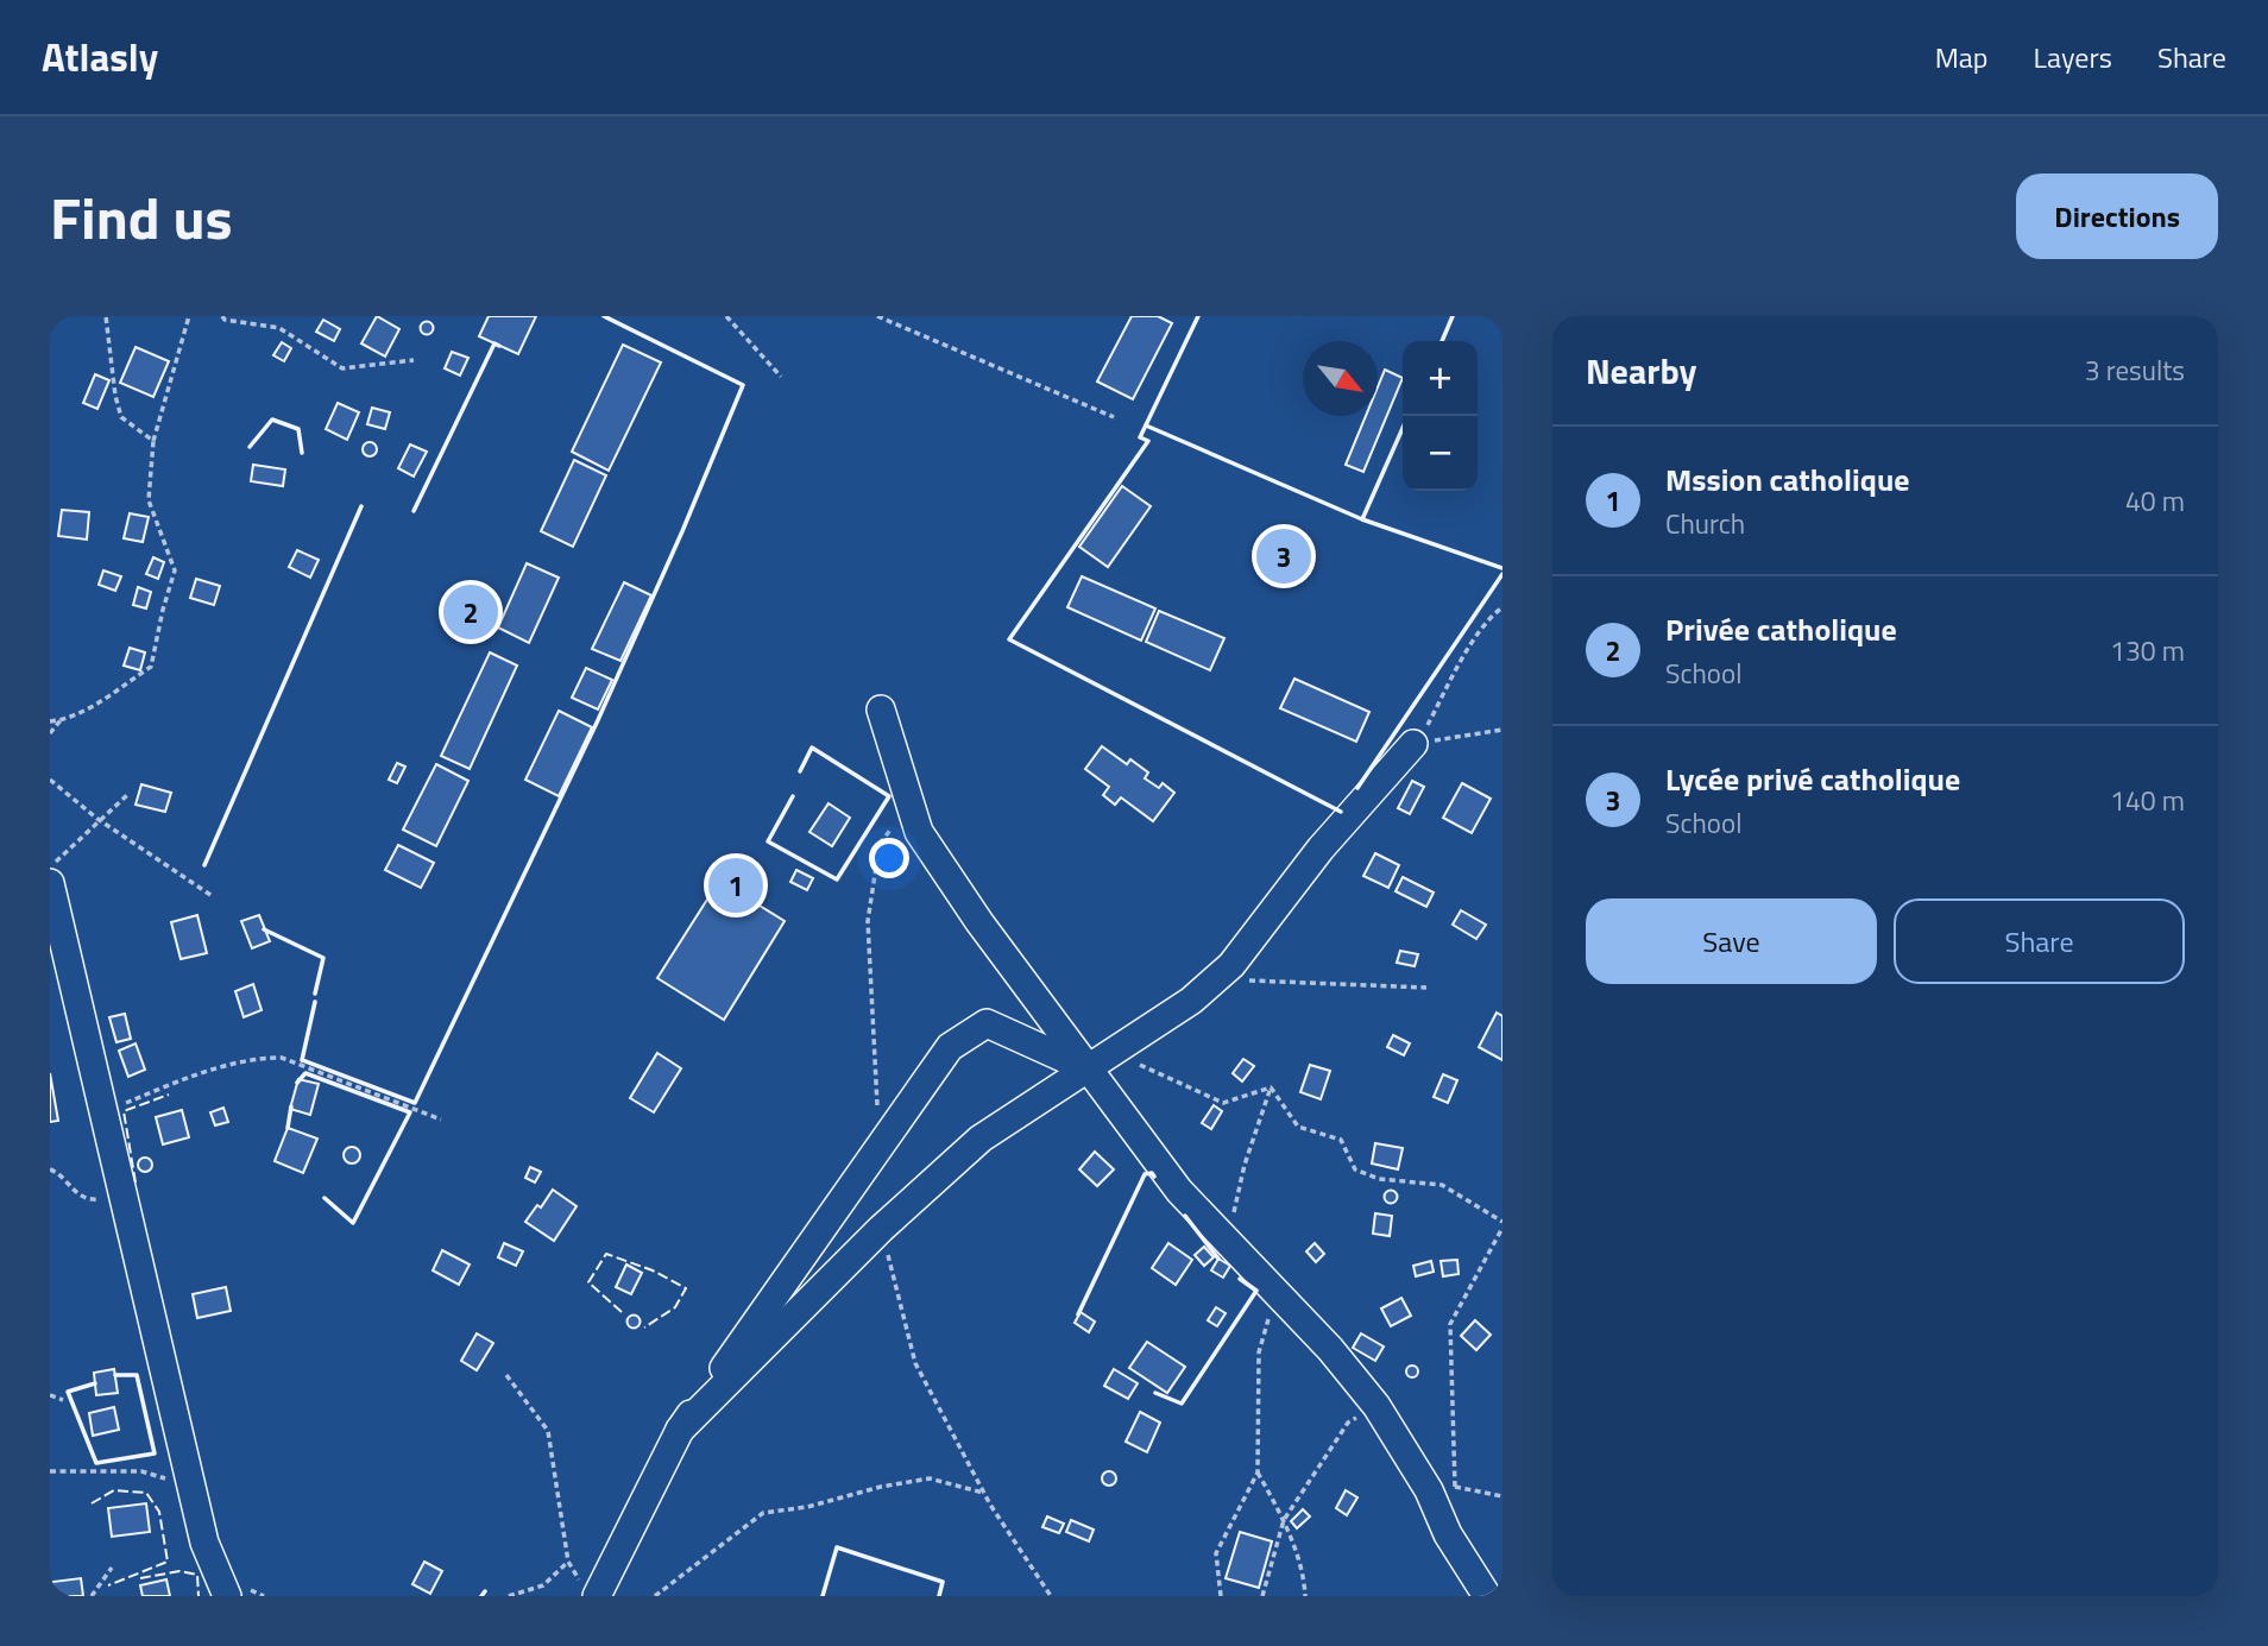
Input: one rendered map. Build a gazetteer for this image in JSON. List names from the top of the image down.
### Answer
{
  "north": "bottom right",
  "page": {
    "header": "Atlasly",
    "nav": ["Map", "Layers", "Share"],
    "title": "Find us",
    "buttons": [
      "Directions",
      ["Save", "Share"]
    ],
    "heading": ["Nearby", "3 results"],
    "map_buttons": ["+", "−"],
    "list": [
      {
        "mark": "1",
        "name": "Mssion catholique",
        "note": "Church",
        "value": "40 m"
      },
      {
        "mark": "2",
        "name": "Privée catholique",
        "note": "School",
        "value": "130 m"
      },
      {
        "mark": "3",
        "name": "Lycée privé catholique",
        "note": "School",
        "value": "140 m"
      }
    ],
    "pins": ["3", "2", "1"]
  }
}
